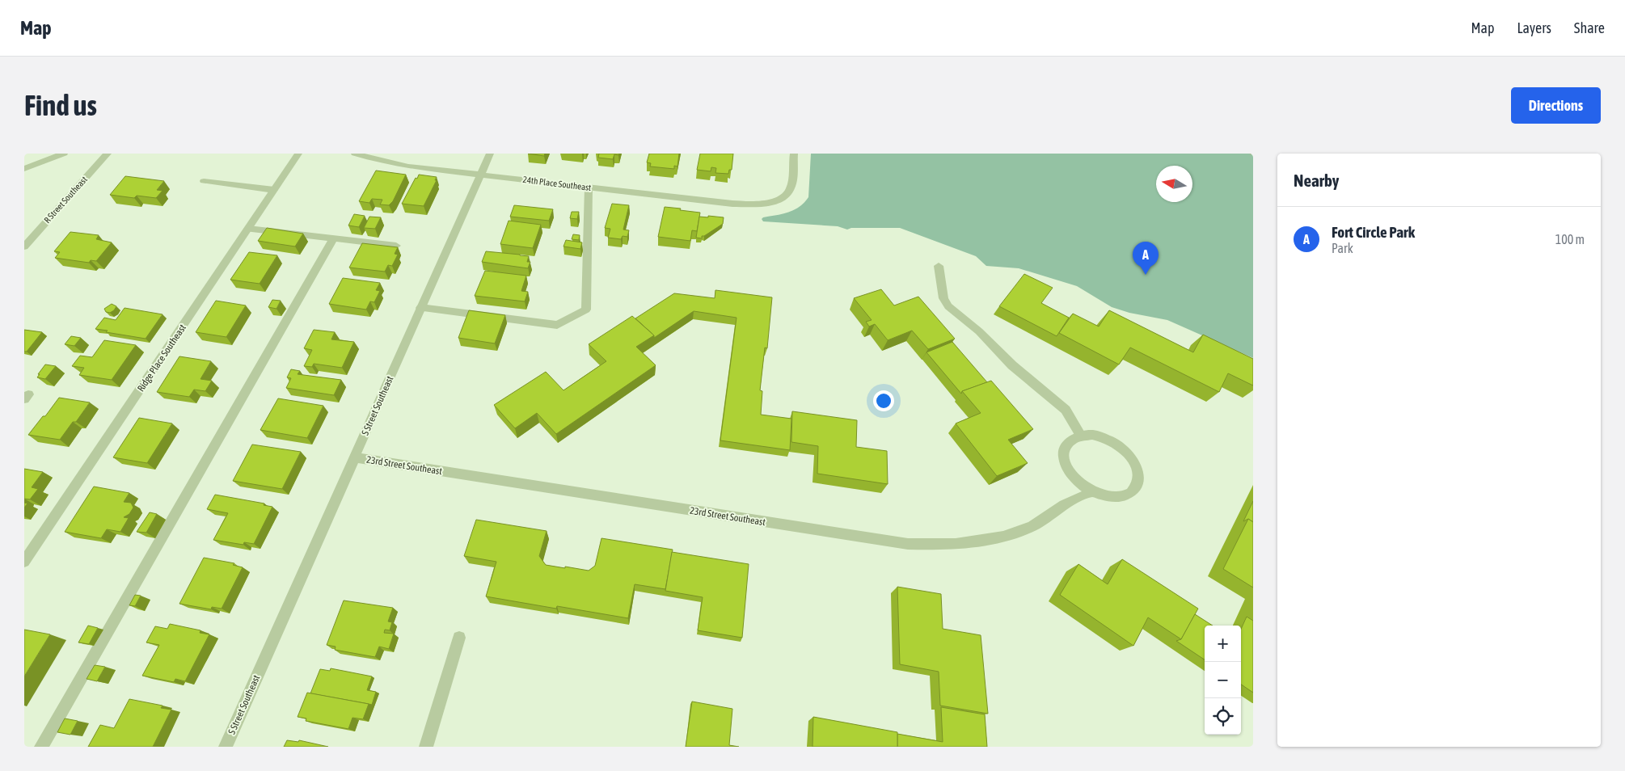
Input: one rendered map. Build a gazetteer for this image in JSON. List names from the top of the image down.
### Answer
{
  "streets": {
    "street": [
      "24th Place Southeast",
      "R Street Southeast",
      "Ridge Place Southeast",
      "S Street Southeast",
      "23rd Street Southeast"
    ]
  },
  "crossings": [
    ["24th Place Southeast", "S Street Southeast"],
    ["S Street Southeast", "23rd Street Southeast"]
  ],
  "north": "left",
  "page": {
    "header": "Map",
    "nav": ["Map", "Layers", "Share"],
    "buttons": "Directions",
    "title": "Find us",
    "heading": "Nearby",
    "list": [
      {
        "mark": "A",
        "name": "Fort Circle Park",
        "note": "Park",
        "value": "100 m"
      }
    ],
    "pins": "A",
    "map_buttons": ["+", "−"]
  }
}
